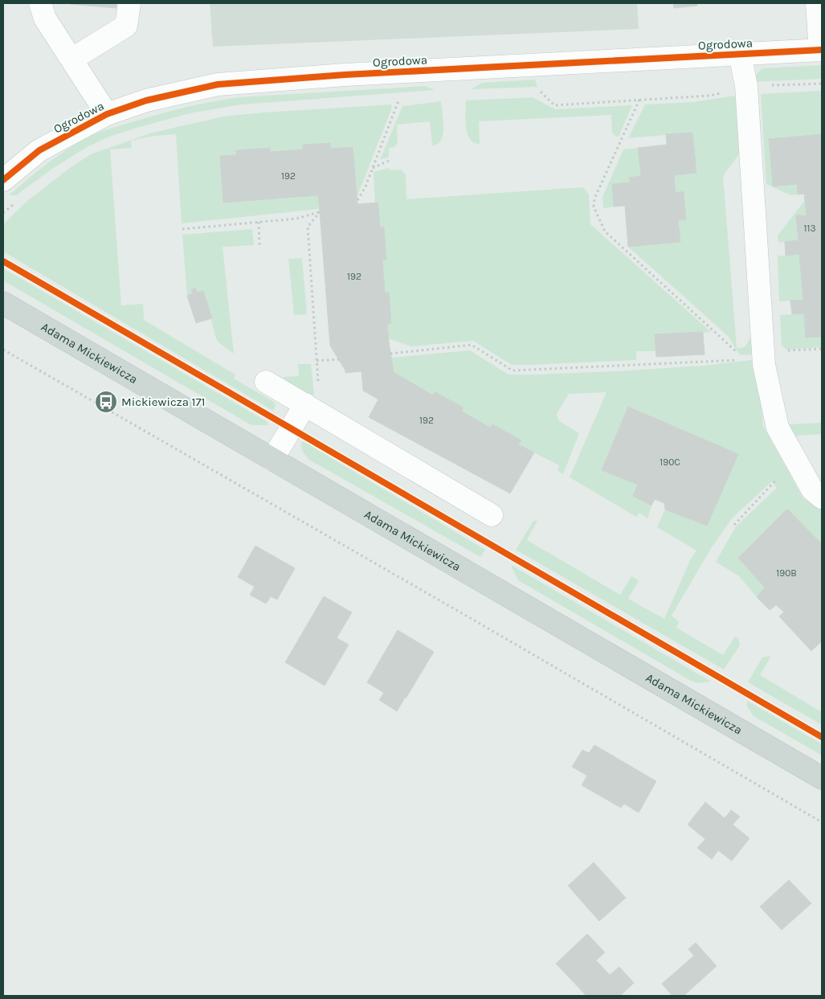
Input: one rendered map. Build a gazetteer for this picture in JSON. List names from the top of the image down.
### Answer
{
  "streets": {
    "main road": ["Adama Mickiewicza"],
    "street": ["Ogrodowa"]
  },
  "places": {
    "bus stop": ["Mickiewicza 171"]
  },
  "house_numbers": [
    "192",
    "113",
    "192",
    "192",
    "190C",
    "190B"
  ]
}
